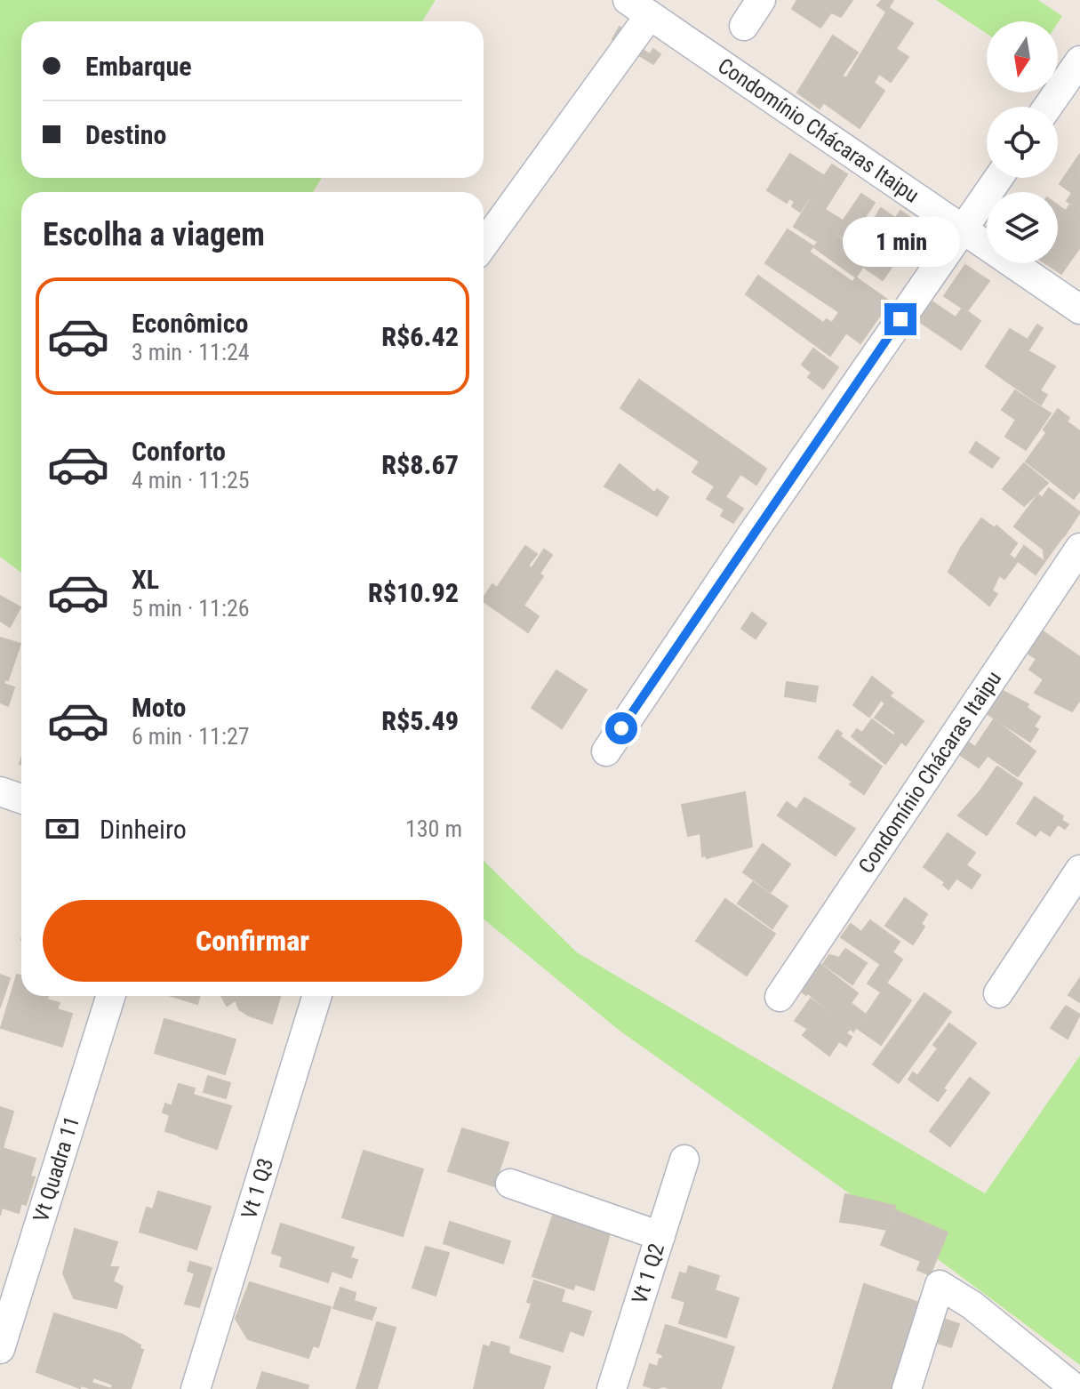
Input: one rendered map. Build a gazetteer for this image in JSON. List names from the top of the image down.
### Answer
{
  "streets": {
    "street": [
      "Condomínio Chácaras Itaipu",
      "Vt Quadra 11",
      "Vt 1 Q3",
      "Vt 1 Q2"
    ]
  },
  "north": "bottom",
  "page": {
    "banner": ["Embarque", "Destino"],
    "heading": "Escolha a viagem",
    "bubble": "1 min",
    "list": [
      {
        "name": "Econômico",
        "note": "3 min · 11:24",
        "value": "R$6.42"
      },
      {
        "name": "Conforto",
        "note": "4 min · 11:25",
        "value": "R$8.67"
      },
      {
        "name": "XL",
        "note": "5 min · 11:26",
        "value": "R$10.92"
      },
      {
        "name": "Moto",
        "note": "6 min · 11:27",
        "value": "R$5.49"
      }
    ],
    "pay": ["Dinheiro", "130 m"],
    "buttons": "Confirmar"
  }
}
